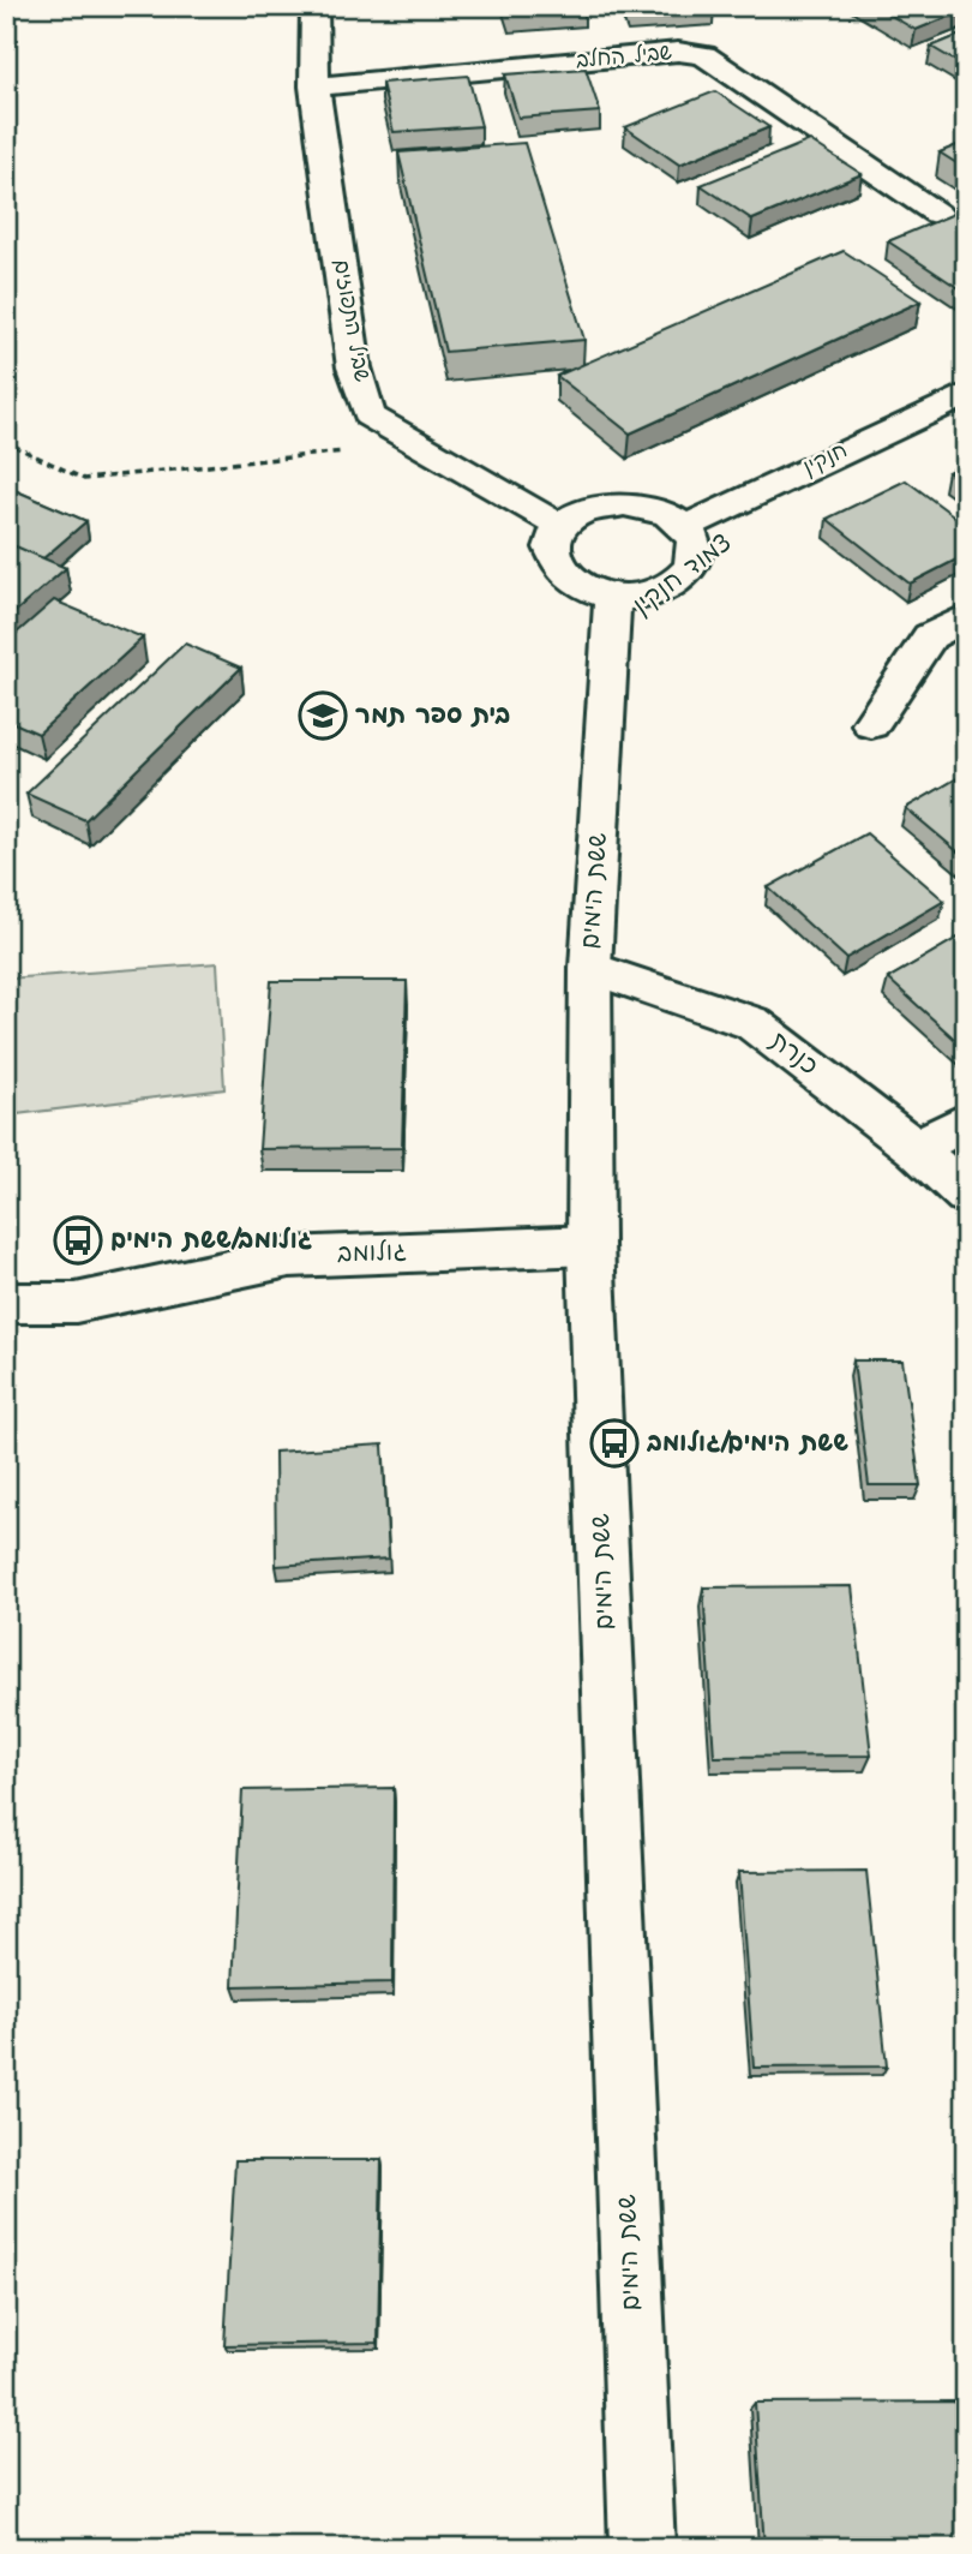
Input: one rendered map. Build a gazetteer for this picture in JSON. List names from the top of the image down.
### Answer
{
  "streets": {
    "street": [
      "שביל החלב",
      "שביל התפוזים",
      "חנקין",
      "ששת הימים",
      "כנרת",
      "גולומב"
    ]
  },
  "crossings": [
    ["שביל החלב", "שביל התפוזים"],
    ["שביל התפוזים", "חנקין"],
    ["שביל התפוזים", "ששת הימים"],
    ["חנקין", "ששת הימים"],
    ["ששת הימים", "כנרת"],
    ["ששת הימים", "גולומב"]
  ],
  "places": {
    "school or university": ["בית ספר תמר"],
    "bus stop": ["גולומב/ששת הימים", "ששת הימים/גולומב"]
  }
}
